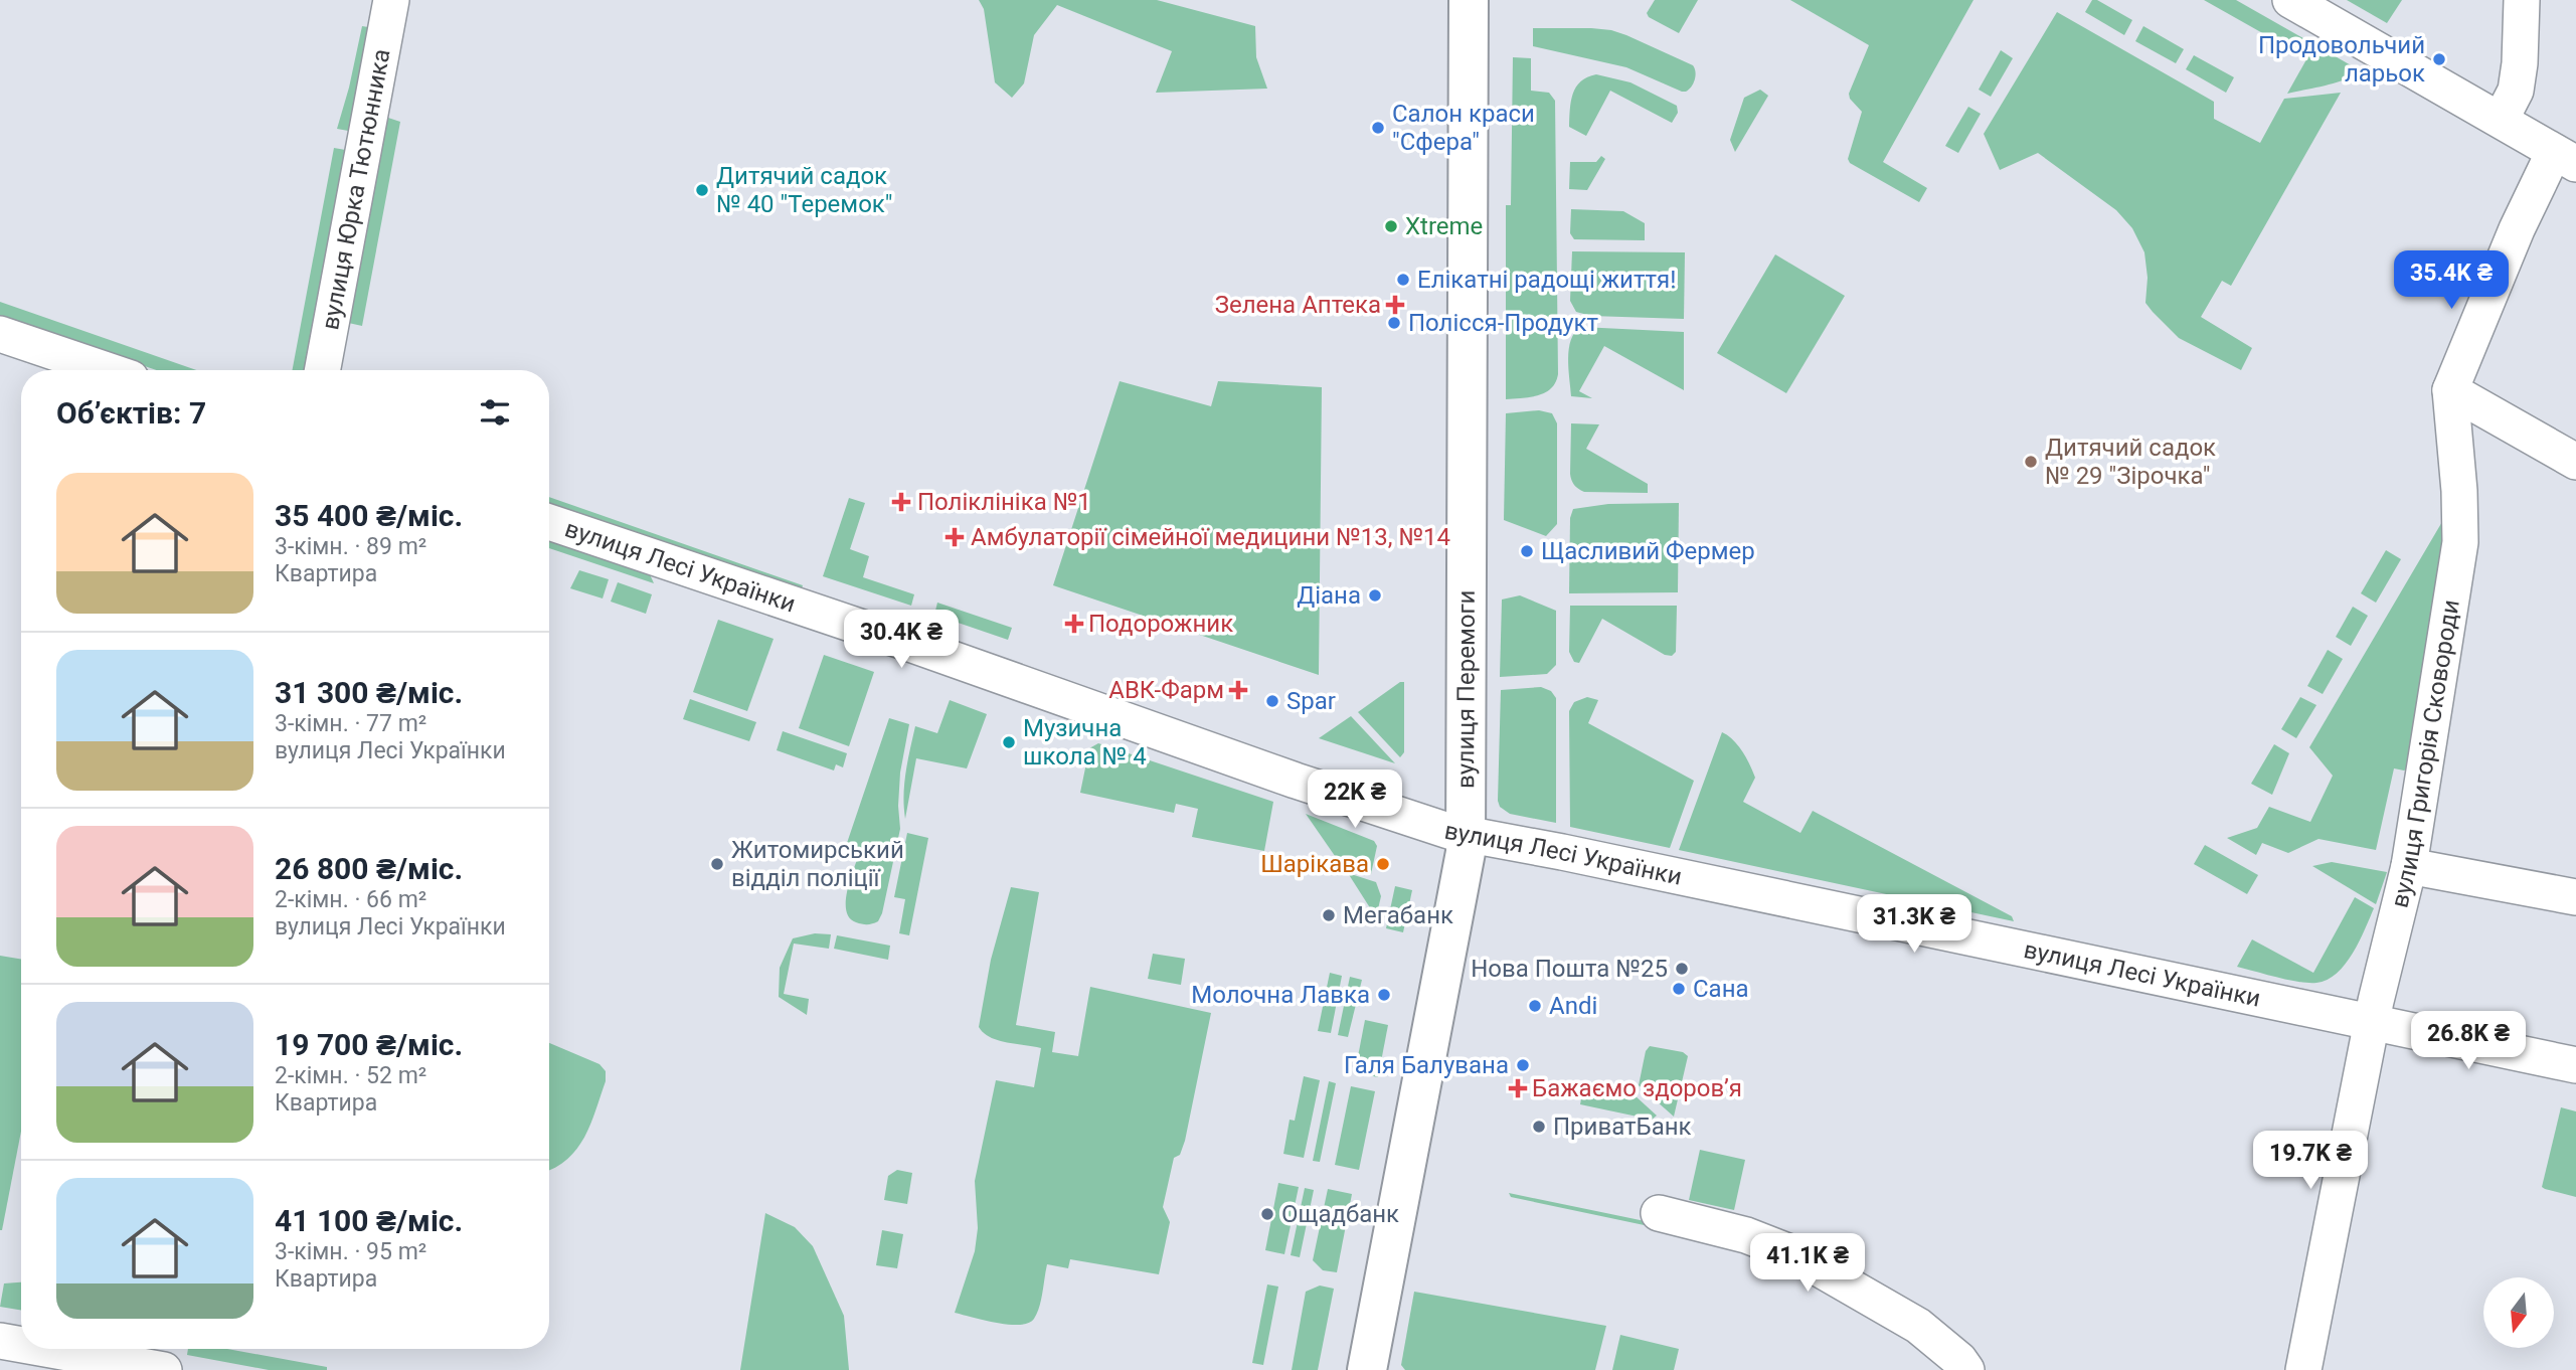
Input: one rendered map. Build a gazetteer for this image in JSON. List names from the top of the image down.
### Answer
{
  "streets": {
    "main road": ["вулиця Перемоги"],
    "street": ["вулиця Юрка Тютюнника", "вулиця Лесі Українки", "вулиця Григорія Сковороди"]
  },
  "crossings": [
    ["вулиця Лесі Українки", "вулиця Перемоги"],
    ["вулиця Лесі Українки", "вулиця Григорія Сковороди"]
  ],
  "places": {
    "other": [
      "Продовольчий ларьок",
      "Салон краси \"Сфера\"",
      "Дитячий садок № 40 \"Теремок\"",
      "Xtreme",
      "Елікатні радощі життя!",
      "Полісся-Продукт",
      "Дитячий садок № 29 \"Зірочка\"",
      "Щасливий Фермер",
      "Діана",
      "Spar",
      "Музична школа № 4",
      "Житомирський відділ поліції",
      "Шарікава",
      "Мегабанк",
      "Нова Пошта №25",
      "Сана",
      "Молочна Лавка",
      "Andi",
      "Галя Балувана",
      "ПриватБанк",
      "Ощадбанк"
    ],
    "health": [
      "Зелена Аптека",
      "Поліклініка №1",
      "Амбулаторії сімейної медицини №13, №14",
      "Подорожник",
      "АВК-Фарм",
      "Бажаємо здоровʼя"
    ]
  },
  "north": "bottom",
  "page": {
    "price": [
      "35.4K ₴",
      "30.4K ₴",
      "22K ₴",
      "31.3K ₴",
      "26.8K ₴",
      "19.7K ₴",
      "41.1K ₴"
    ],
    "heading": "Об’єктів: 7",
    "list": [
      {
        "name": "35 400 ₴/міс.",
        "note": "3-кімн. · 89 m² · Квартира"
      },
      {
        "name": "31 300 ₴/міс.",
        "note": "3-кімн. · 77 m² · вулиця Лесі Українки"
      },
      {
        "name": "26 800 ₴/міс.",
        "note": "2-кімн. · 66 m² · вулиця Лесі Українки"
      },
      {
        "name": "19 700 ₴/міс.",
        "note": "2-кімн. · 52 m² · Квартира"
      },
      {
        "name": "41 100 ₴/міс.",
        "note": "3-кімн. · 95 m² · Квартира"
      }
    ]
  }
}
